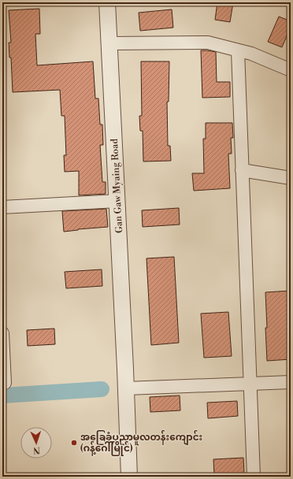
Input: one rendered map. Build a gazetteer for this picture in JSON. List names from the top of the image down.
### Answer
{
  "streets": {
    "street": ["Gan Gaw Myaing Road"]
  },
  "places": ["အခြေခံပညာမူလတန်းကျောင်း (ဂန့်ဂေါ်မြိုင်)"],
  "north": "bottom"
}
